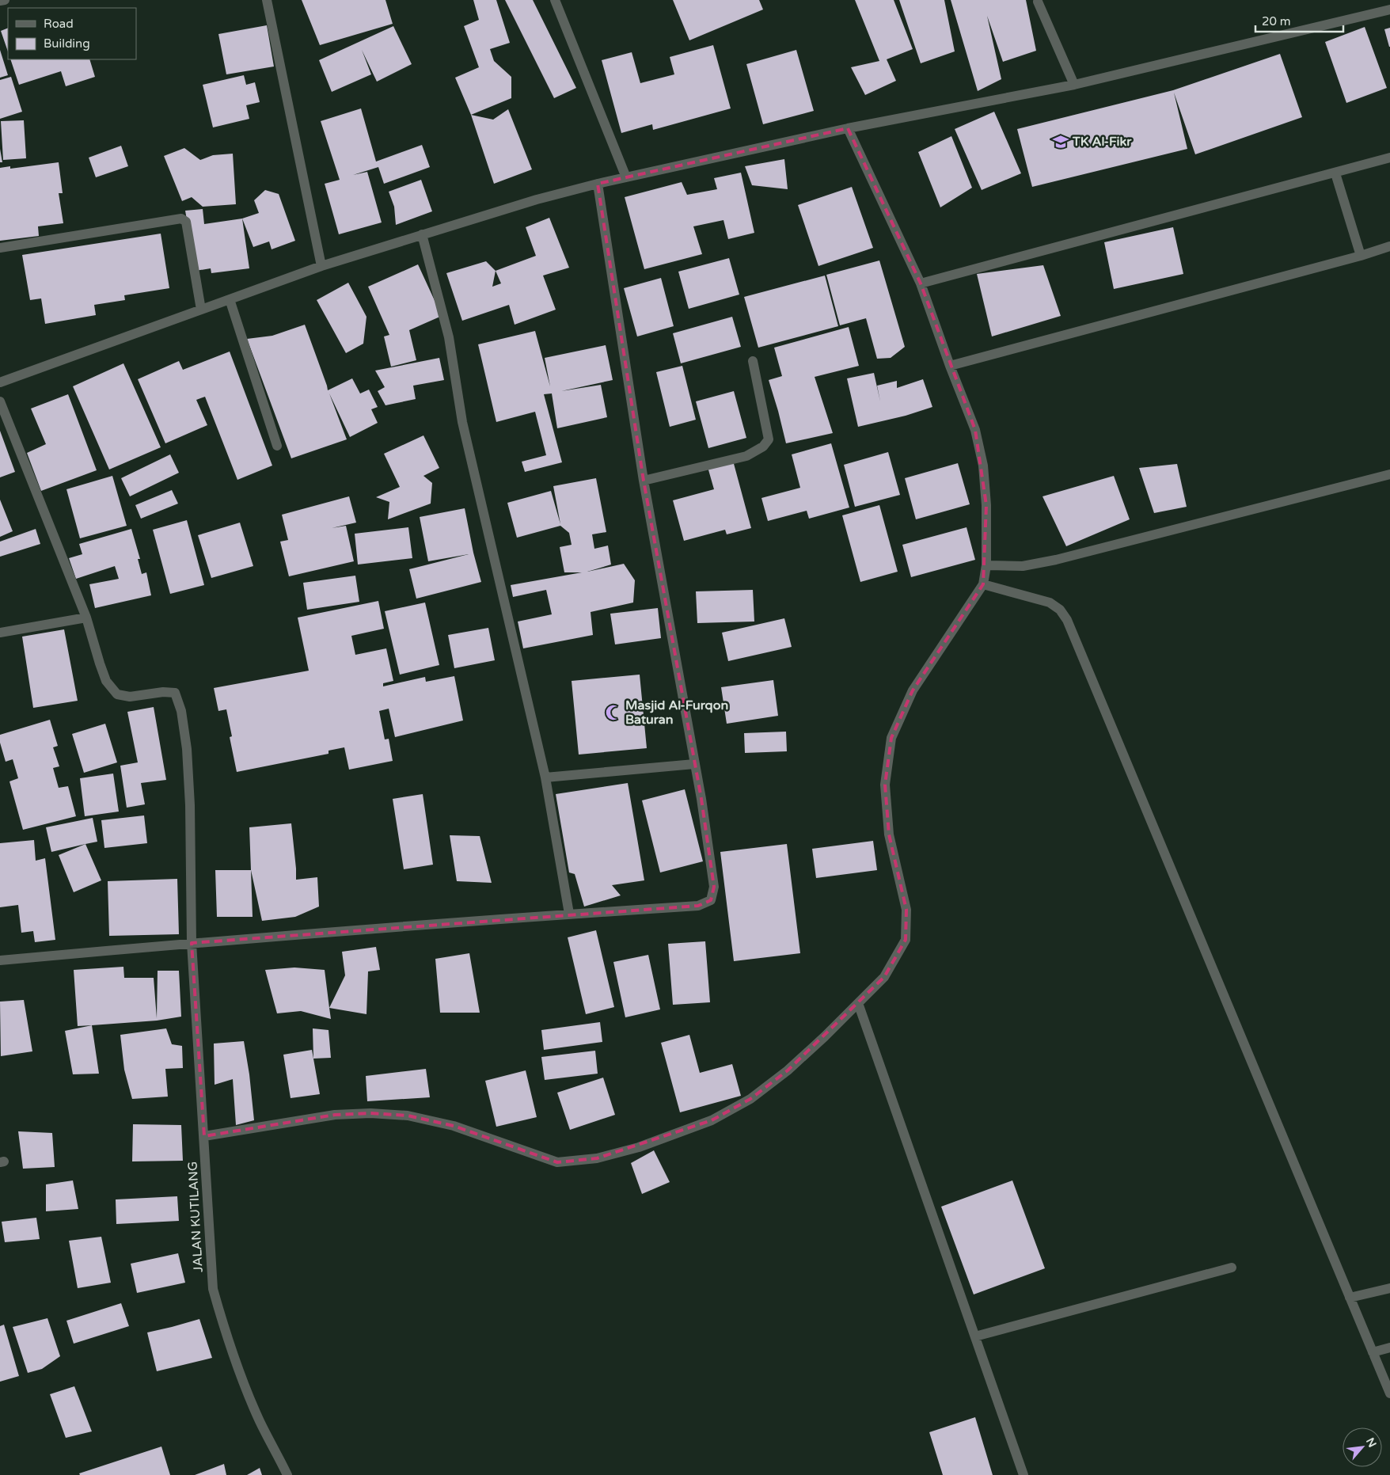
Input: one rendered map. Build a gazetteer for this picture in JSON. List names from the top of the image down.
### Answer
{
  "streets": {
    "street": ["JALAN KUTILANG"]
  },
  "places": {
    "school or university": ["TK Al-Fikr"],
    "mosque": ["Masjid Al-Furqon Baturan"]
  },
  "legend": ["Road", "Building"],
  "scale_bar": "20 m",
  "north": "top right"
}
